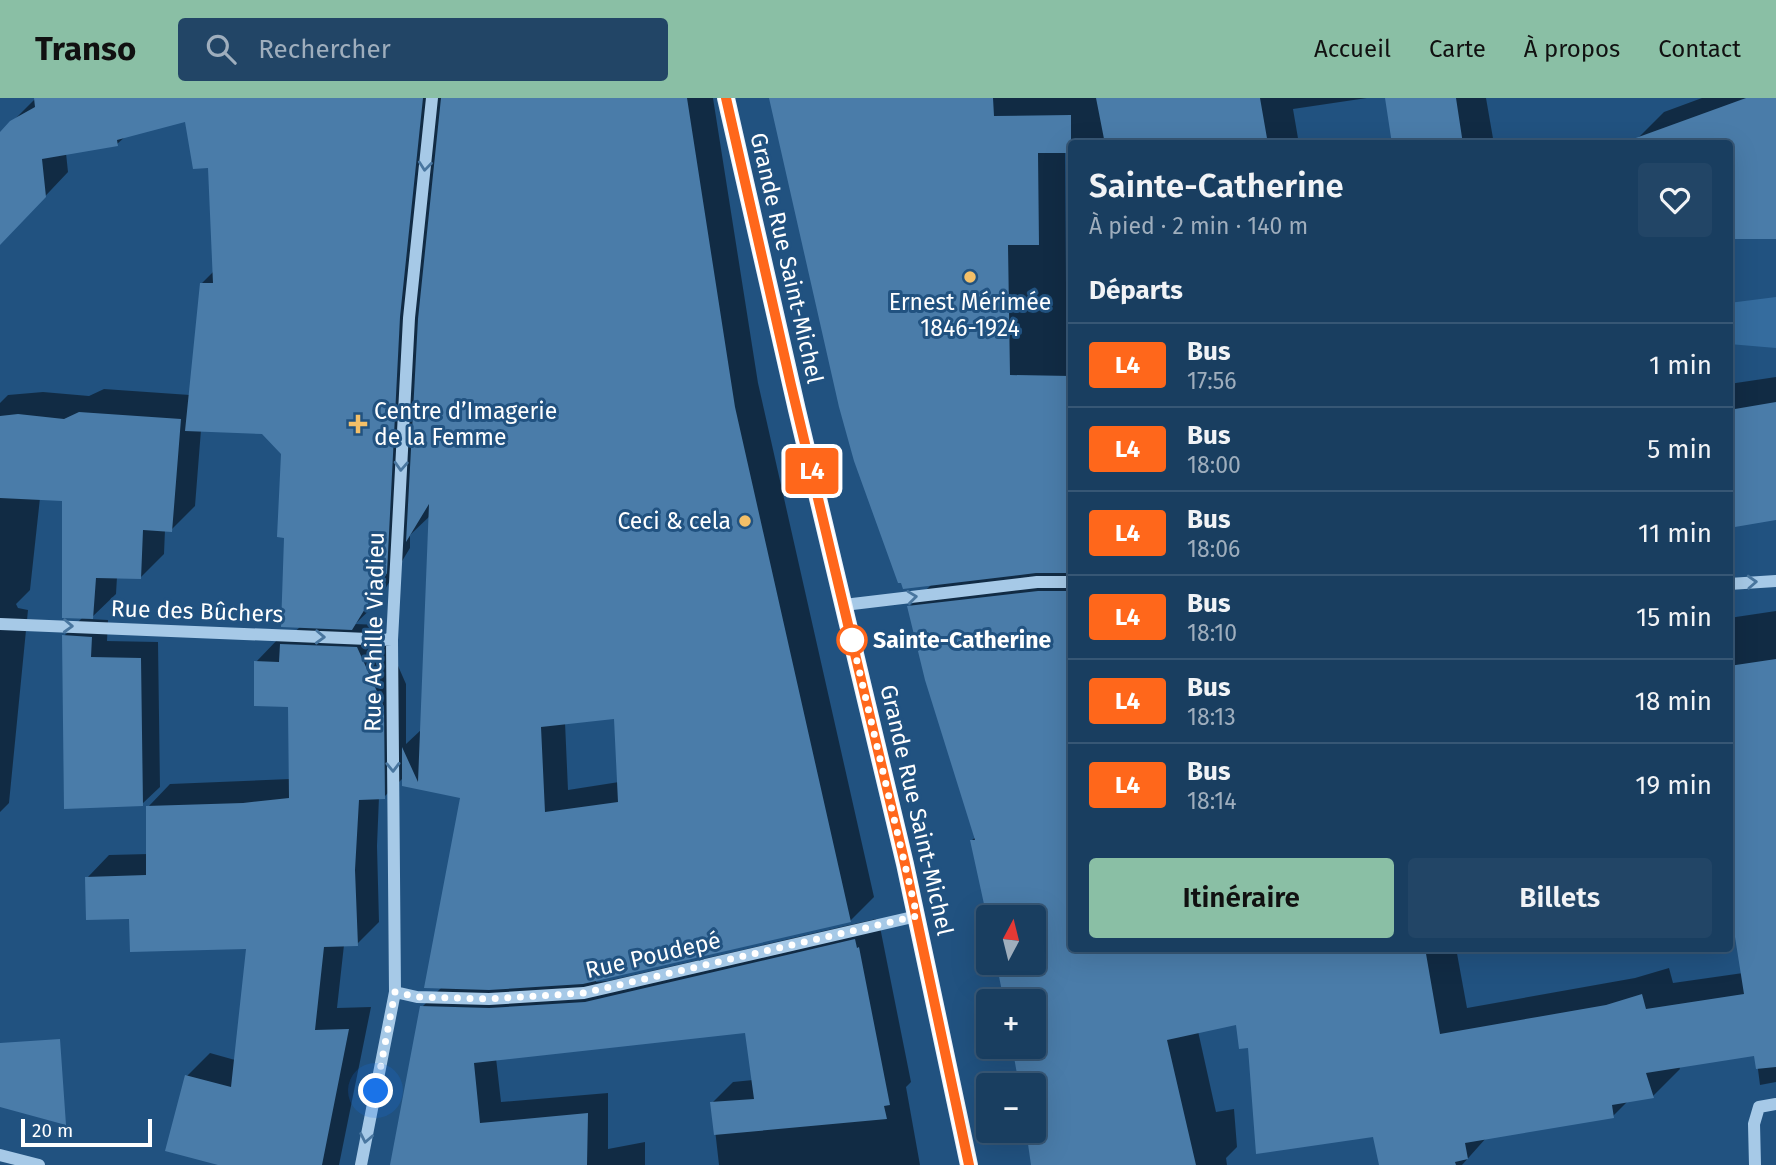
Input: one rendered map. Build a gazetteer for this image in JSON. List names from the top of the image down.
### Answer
{
  "streets": {
    "main road": ["Grande Rue Saint-Michel"],
    "street": ["Rue des Bûchers", "Rue Achille Viadieu", "Rue Poudepé"]
  },
  "crossings": [
    ["Grande Rue Saint-Michel", "Rue Poudepé"],
    ["Rue des Bûchers", "Rue Achille Viadieu"],
    ["Rue Achille Viadieu", "Rue Poudepé"]
  ],
  "one_way": ["Rue des Bûchers", "Rue Achille Viadieu"],
  "places": {
    "other": ["Ernest Mérimée 1846-1924", "Ceci & cela", "Sainte-Catherine"],
    "health": ["Centre d’Imagerie de la Femme"]
  },
  "lines": ["bus line L4"],
  "scale_bar": "20 m",
  "north": "top",
  "page": {
    "header": "Transo",
    "search": "Rechercher",
    "nav": [
      "Accueil",
      "Carte",
      "À propos",
      "Contact"
    ],
    "on_map": "L4",
    "heading": [
      ["Sainte-Catherine", "À pied · 2 min · 140 m"],
      "Départs"
    ],
    "list": [
      {
        "mark": "L4",
        "name": "Bus",
        "note": "17:56",
        "value": "1 min"
      },
      {
        "mark": "L4",
        "name": "Bus",
        "note": "18:00",
        "value": "5 min"
      },
      {
        "mark": "L4",
        "name": "Bus",
        "note": "18:06",
        "value": "11 min"
      },
      {
        "mark": "L4",
        "name": "Bus",
        "note": "18:10",
        "value": "15 min"
      },
      {
        "mark": "L4",
        "name": "Bus",
        "note": "18:13",
        "value": "18 min"
      },
      {
        "mark": "L4",
        "name": "Bus",
        "note": "18:14",
        "value": "19 min"
      }
    ],
    "buttons": ["Itinéraire", "Billets"],
    "map_buttons": ["+", "−"],
    "scale": "20 m"
  }
}
